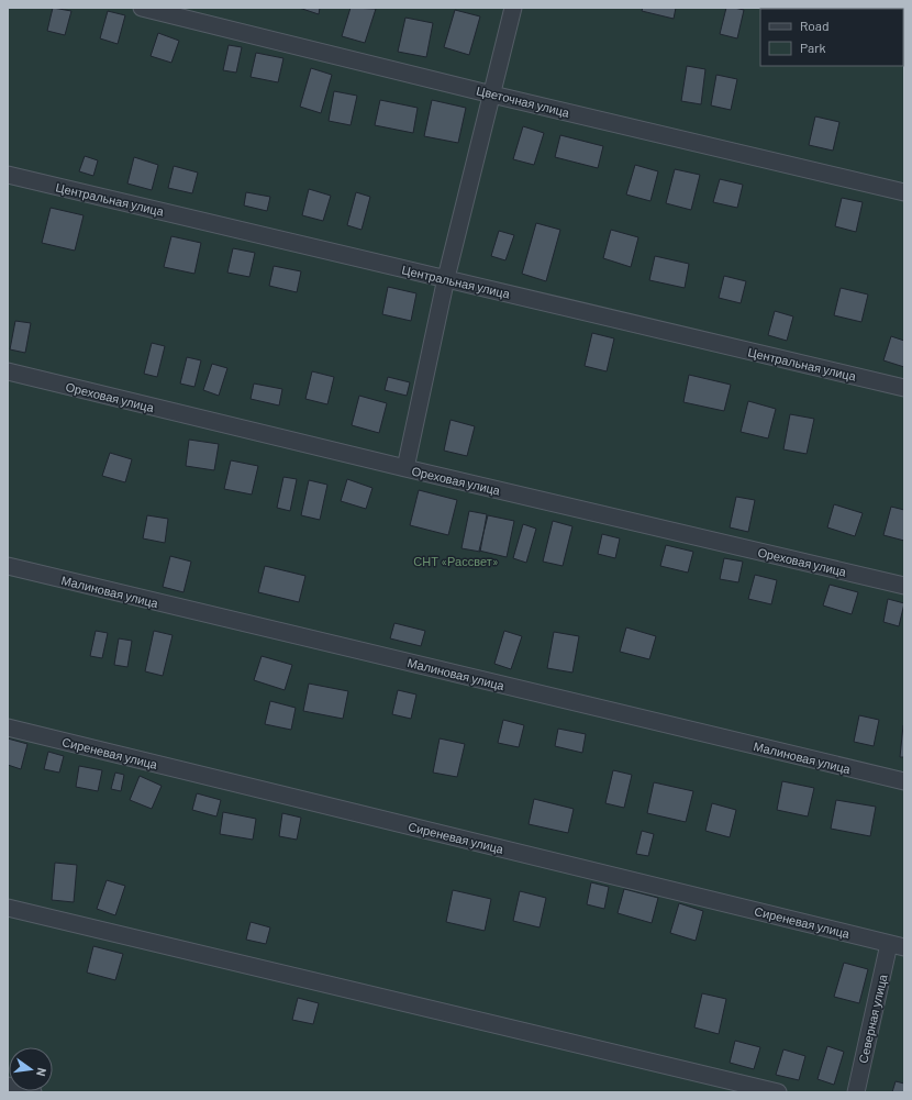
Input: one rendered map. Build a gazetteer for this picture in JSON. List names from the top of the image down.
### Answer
{
  "streets": {
    "street": [
      "Цветочная улица",
      "Центральная улица",
      "Ореховая улица",
      "Малиновая улица",
      "Сиреневая улица",
      "Северная улица"
    ]
  },
  "crossings": [
    ["Сиреневая улица", "Северная улица"]
  ],
  "parks": ["СНТ «Рассвет»"],
  "legend": ["Road", "Park"],
  "north": "right"
}
